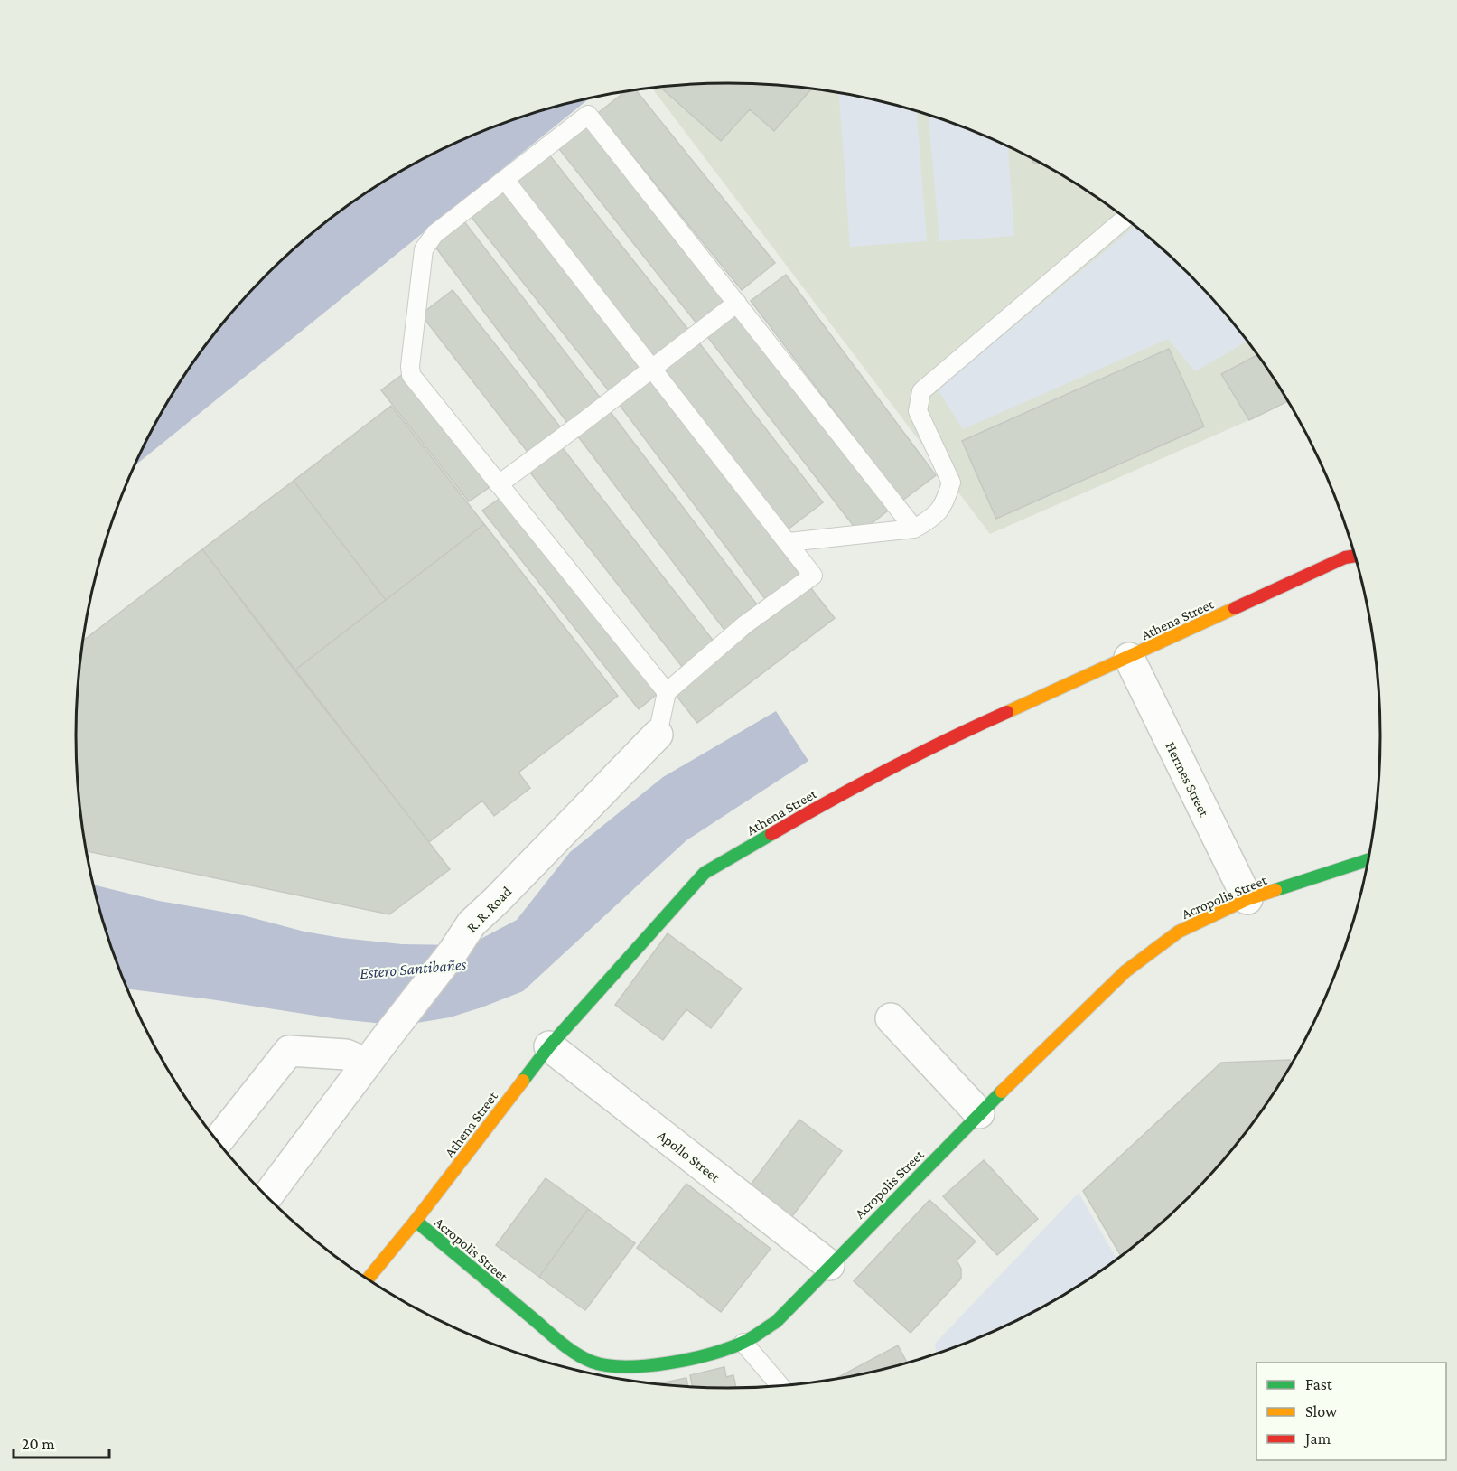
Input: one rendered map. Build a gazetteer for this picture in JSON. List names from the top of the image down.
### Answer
{
  "streets": {
    "street": [
      "Athena Street",
      "Hermes Street",
      "Acropolis Street",
      "R. R. Road",
      "Apollo Street"
    ]
  },
  "crossings": [
    ["Athena Street", "Hermes Street"],
    ["Athena Street", "Acropolis Street"],
    ["Athena Street", "Apollo Street"],
    ["Hermes Street", "Acropolis Street"],
    ["Acropolis Street", "Apollo Street"]
  ],
  "water": ["Estero Santibañes"],
  "legend": ["Fast", "Slow", "Jam"],
  "scale_bar": "20 m"
}
